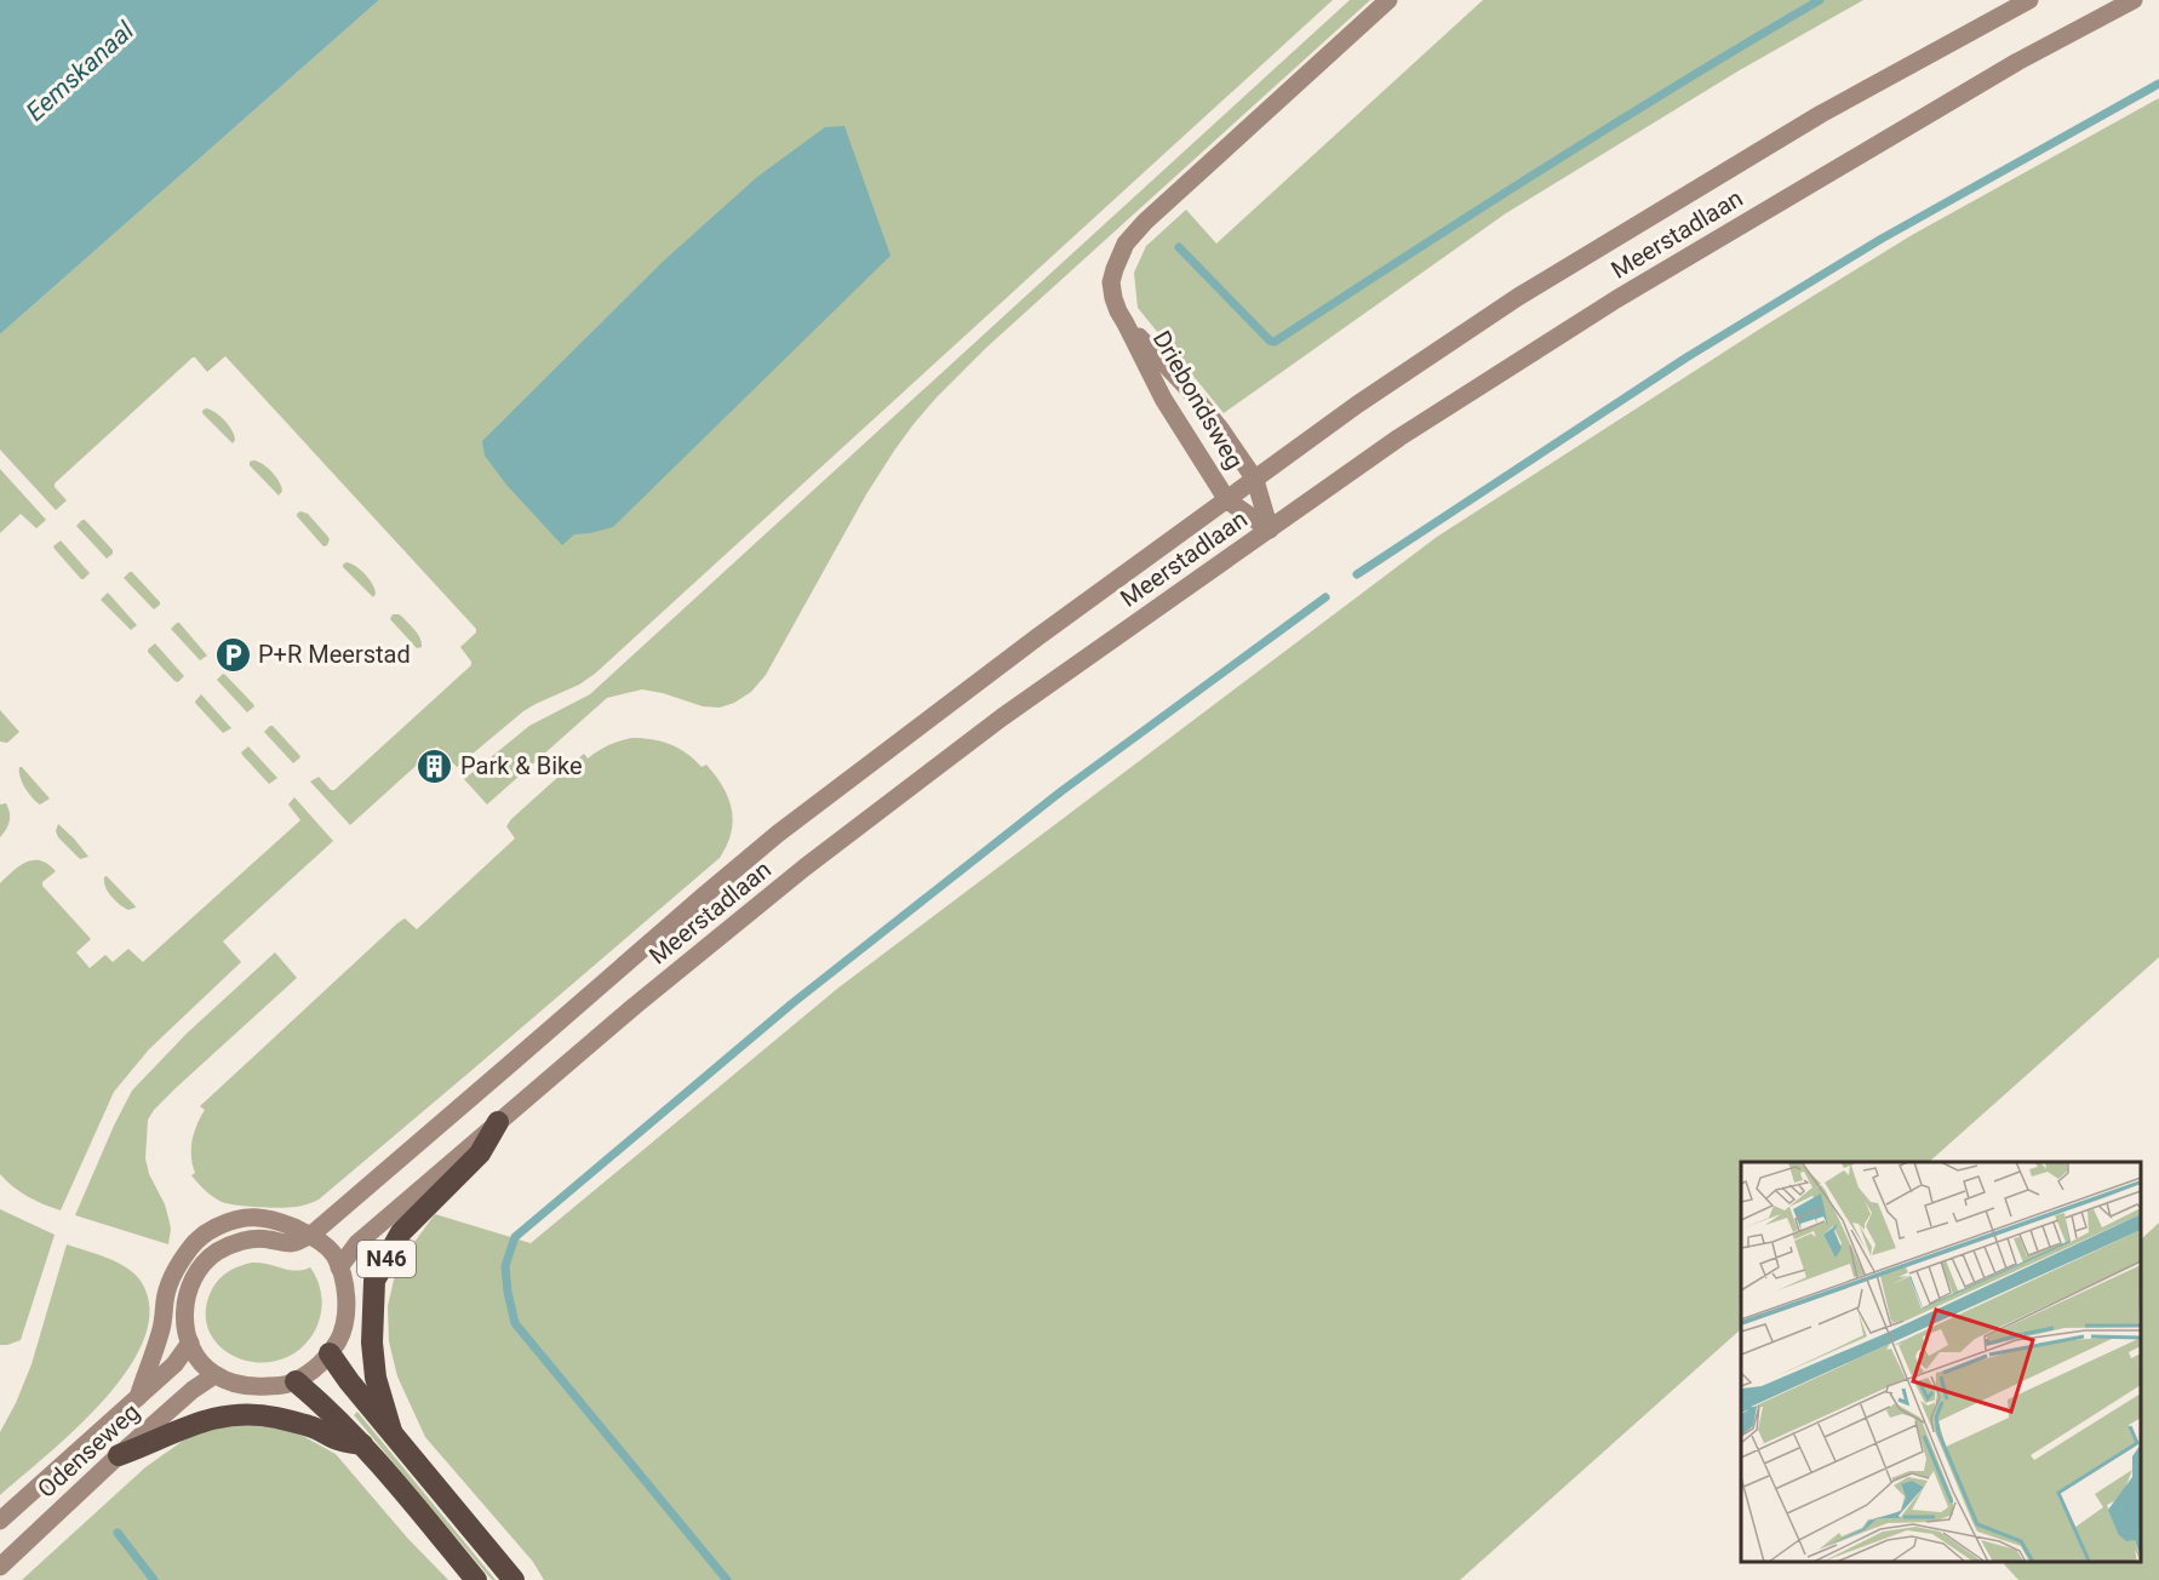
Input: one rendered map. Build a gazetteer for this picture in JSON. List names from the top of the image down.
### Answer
{
  "streets": {
    "highway": ["N46"],
    "main road": ["Meerstadlaan", "Driebondsweg", "Odenseweg"]
  },
  "crossings": [
    ["Meerstadlaan", "Driebondsweg"],
    ["Meerstadlaan", "N46"],
    ["Meerstadlaan", "Odenseweg"],
    ["N46", "Odenseweg"]
  ],
  "water": ["Eemskanaal"],
  "places": {
    "parking": ["P+R Meerstad"],
    "building": ["Park & Bike"]
  }
}
